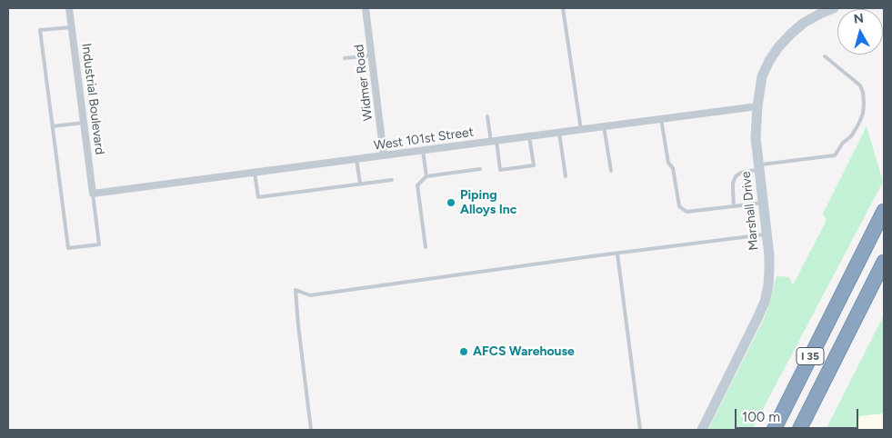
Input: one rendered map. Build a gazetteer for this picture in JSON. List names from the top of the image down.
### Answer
{
  "streets": {
    "highway": ["I 35"],
    "street": [
      "Widmer Road",
      "Industrial Boulevard",
      "West 101st Street",
      "Marshall Drive"
    ]
  },
  "crossings": [
    ["Widmer Road", "West 101st Street"],
    ["Industrial Boulevard", "West 101st Street"],
    ["West 101st Street", "Marshall Drive"]
  ],
  "places": ["Piping Alloys Inc", "AFCS Warehouse"],
  "scale_bar": "100 m",
  "north": "top"
}
